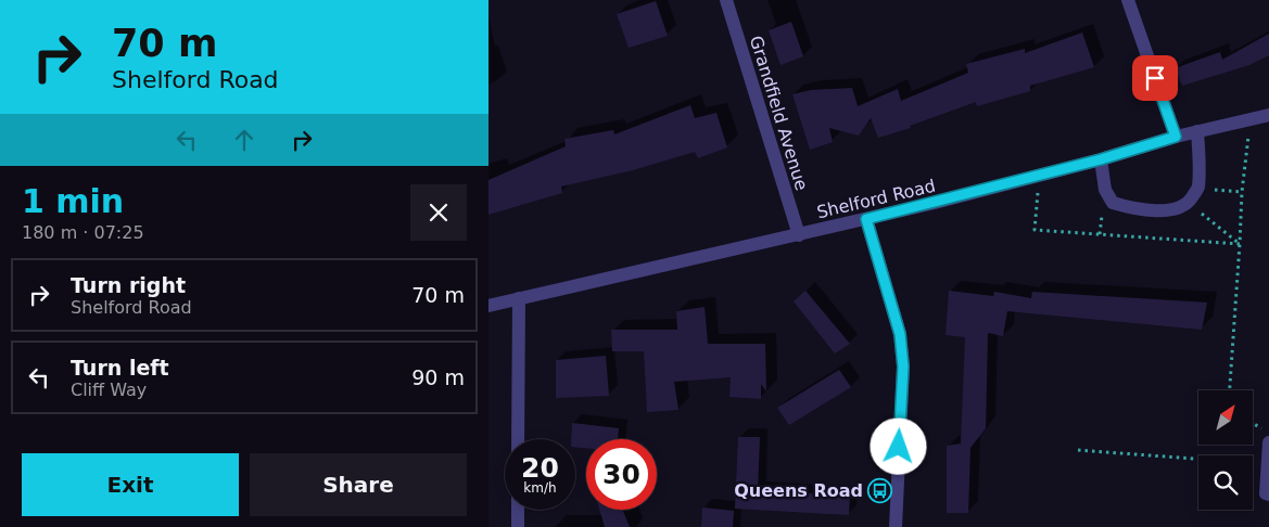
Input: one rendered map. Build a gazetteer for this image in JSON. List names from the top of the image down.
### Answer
{
  "streets": {
    "street": ["Grandfield Avenue", "Shelford Road"]
  },
  "crossings": [
    ["Grandfield Avenue", "Shelford Road"]
  ],
  "places": {
    "bus stop": ["Queens Road"]
  },
  "north": "top right",
  "page": {
    "turn": ["70 m", "Shelford Road"],
    "heading": ["1 min", "180 m · 07:25"],
    "list": [
      {
        "name": "Turn right",
        "note": "Shelford Road",
        "value": "70 m"
      },
      {
        "name": "Turn left",
        "note": "Cliff Way",
        "value": "90 m"
      }
    ],
    "speed": "20 km/h",
    "limit": "30",
    "buttons": ["Exit", "Share"]
  }
}
